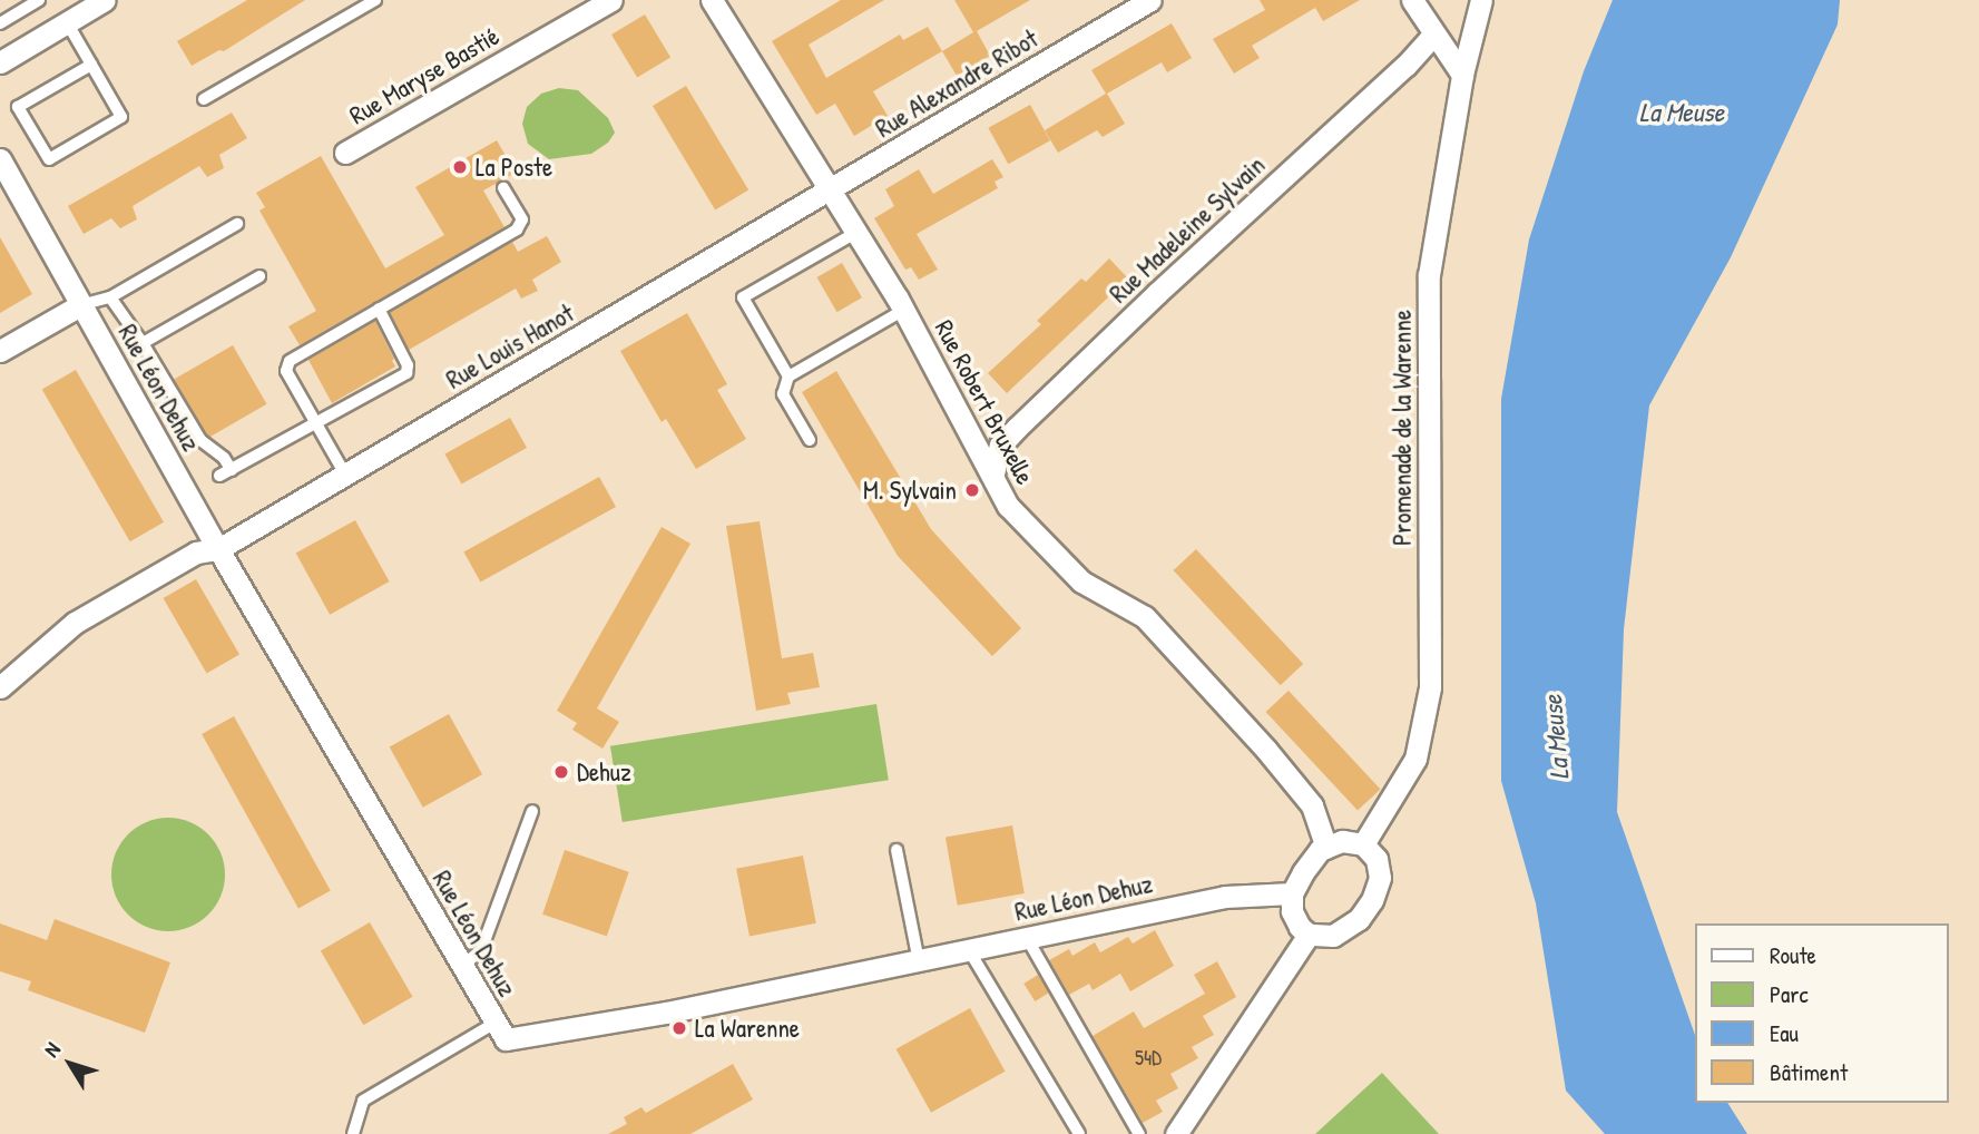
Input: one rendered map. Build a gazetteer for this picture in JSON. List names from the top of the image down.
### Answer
{
  "streets": {
    "street": [
      "Rue Maryse Bastié",
      "Rue Alexandre Ribot",
      "Rue Madeleine Sylvain",
      "Rue Louis Hanot",
      "Rue Léon Dehuz",
      "Rue Robert Bruxelle",
      "Promenade de la Warenne"
    ]
  },
  "crossings": [
    ["Rue Alexandre Ribot", "Rue Louis Hanot"],
    ["Rue Alexandre Ribot", "Rue Robert Bruxelle"],
    ["Rue Madeleine Sylvain", "Rue Robert Bruxelle"],
    ["Rue Louis Hanot", "Rue Léon Dehuz"],
    ["Rue Louis Hanot", "Rue Robert Bruxelle"],
    ["Rue Léon Dehuz", "Rue Robert Bruxelle"],
    ["Rue Léon Dehuz", "Promenade de la Warenne"],
    ["Rue Robert Bruxelle", "Promenade de la Warenne"]
  ],
  "water": ["La Meuse"],
  "places": [
    "La Poste",
    "M. Sylvain",
    "Dehuz",
    "La Warenne"
  ],
  "house_numbers": ["54D"],
  "legend": [
    "Route",
    "Parc",
    "Eau",
    "Bâtiment"
  ],
  "north": "top left"
}
